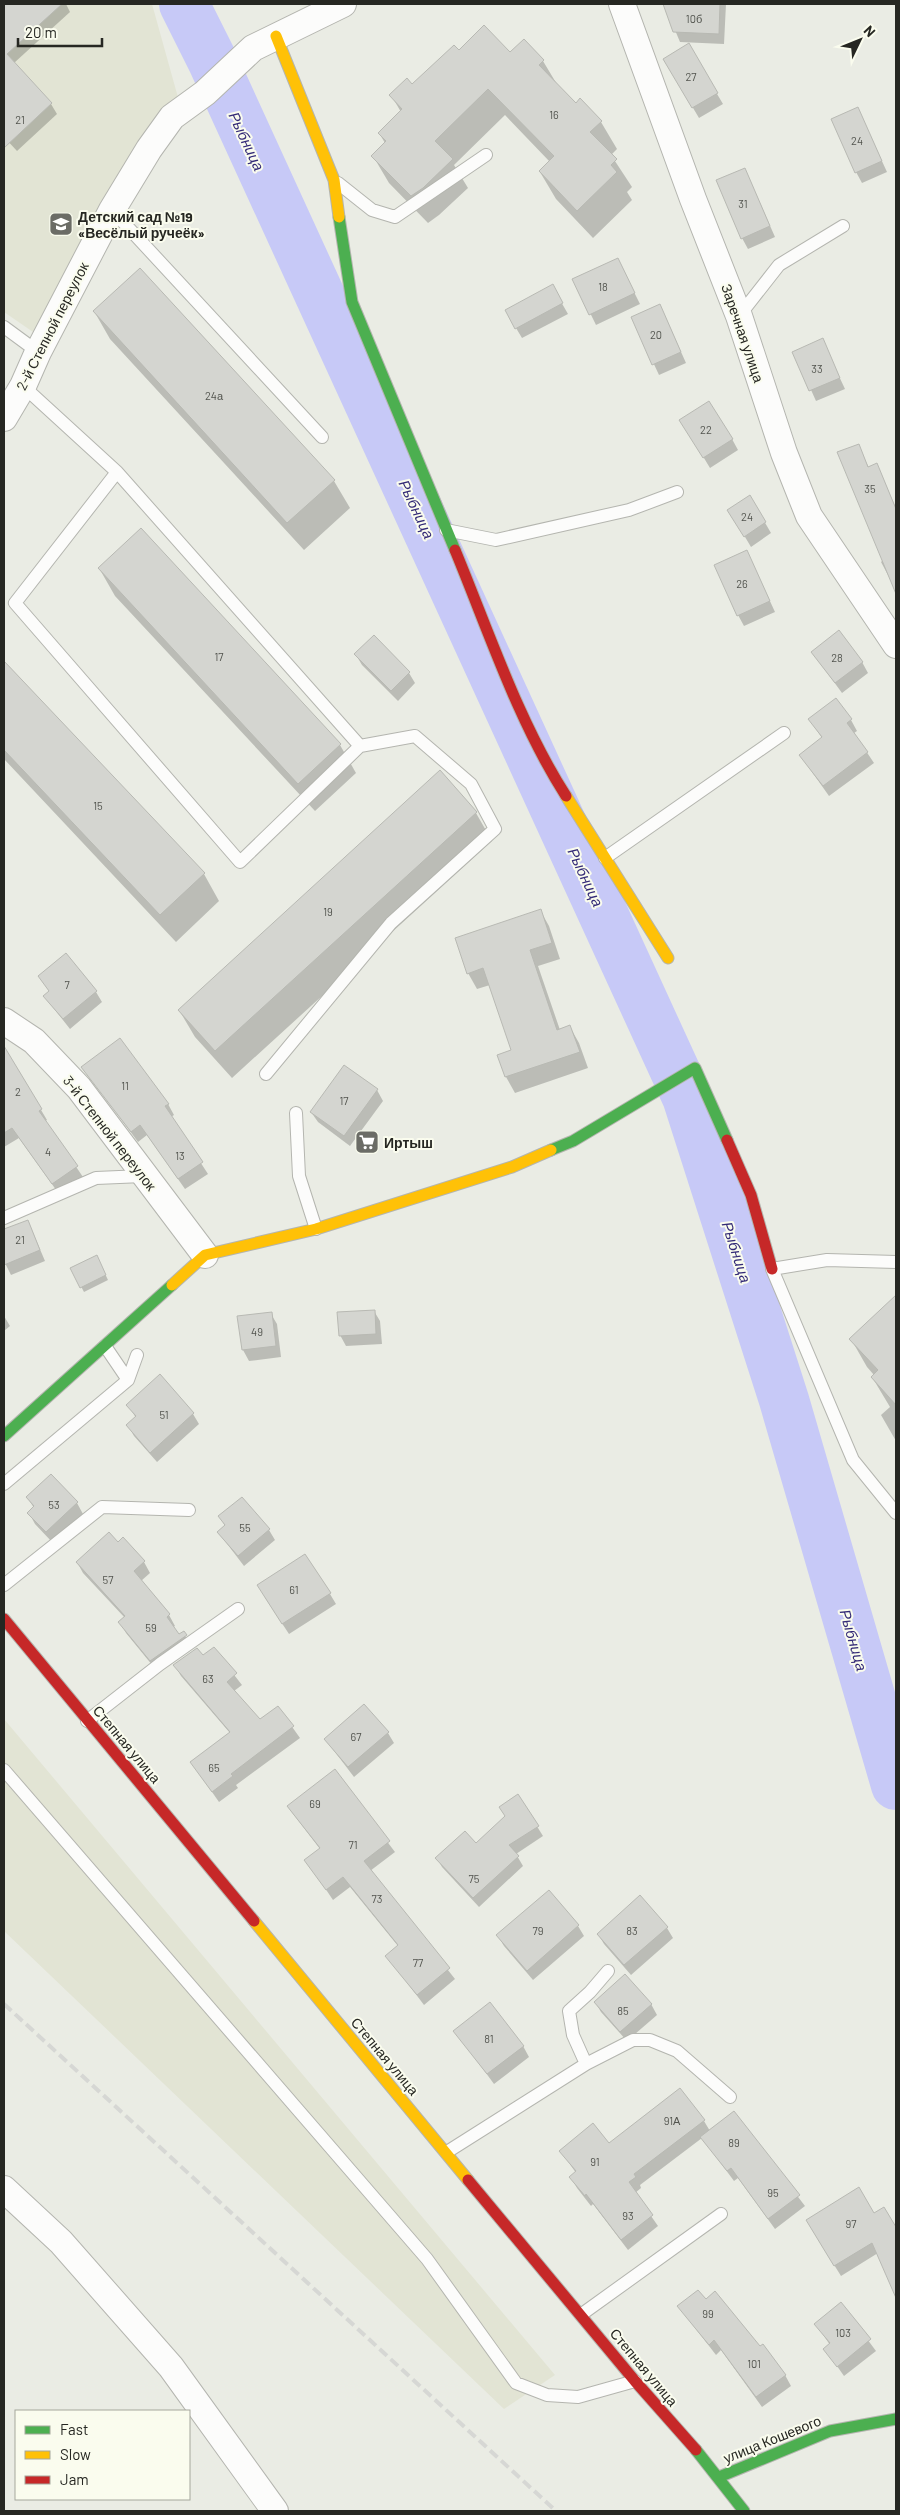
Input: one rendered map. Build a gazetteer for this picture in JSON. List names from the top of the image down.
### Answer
{
  "streets": {
    "street": [
      "2-й Степной переулок",
      "Заречная улица",
      "3-й Степной переулок",
      "Степная улица",
      "улица Кошевого"
    ]
  },
  "crossings": [
    ["Степная улица", "улица Кошевого"]
  ],
  "water": ["Рыбница"],
  "places": {
    "school or university": ["Детский сад №19 «Весёлый ручеёк»"],
    "supermarket": ["Иртыш"]
  },
  "house_numbers": [
    "10б",
    "27",
    "16",
    "21",
    "24",
    "31",
    "18",
    "20",
    "33",
    "24а",
    "22",
    "35",
    "24",
    "26",
    "17",
    "28",
    "15",
    "19",
    "7",
    "11",
    "2",
    "17",
    "4",
    "13",
    "21",
    "49",
    "51",
    "53",
    "55",
    "57",
    "61",
    "59",
    "63",
    "67",
    "65",
    "69",
    "71",
    "75",
    "73",
    "79",
    "83",
    "77",
    "85",
    "81",
    "91А",
    "89",
    "91",
    "95",
    "93",
    "97",
    "99",
    "103",
    "101"
  ],
  "legend": ["Fast", "Slow", "Jam"],
  "scale_bar": "20 m",
  "north": "top right"
}
